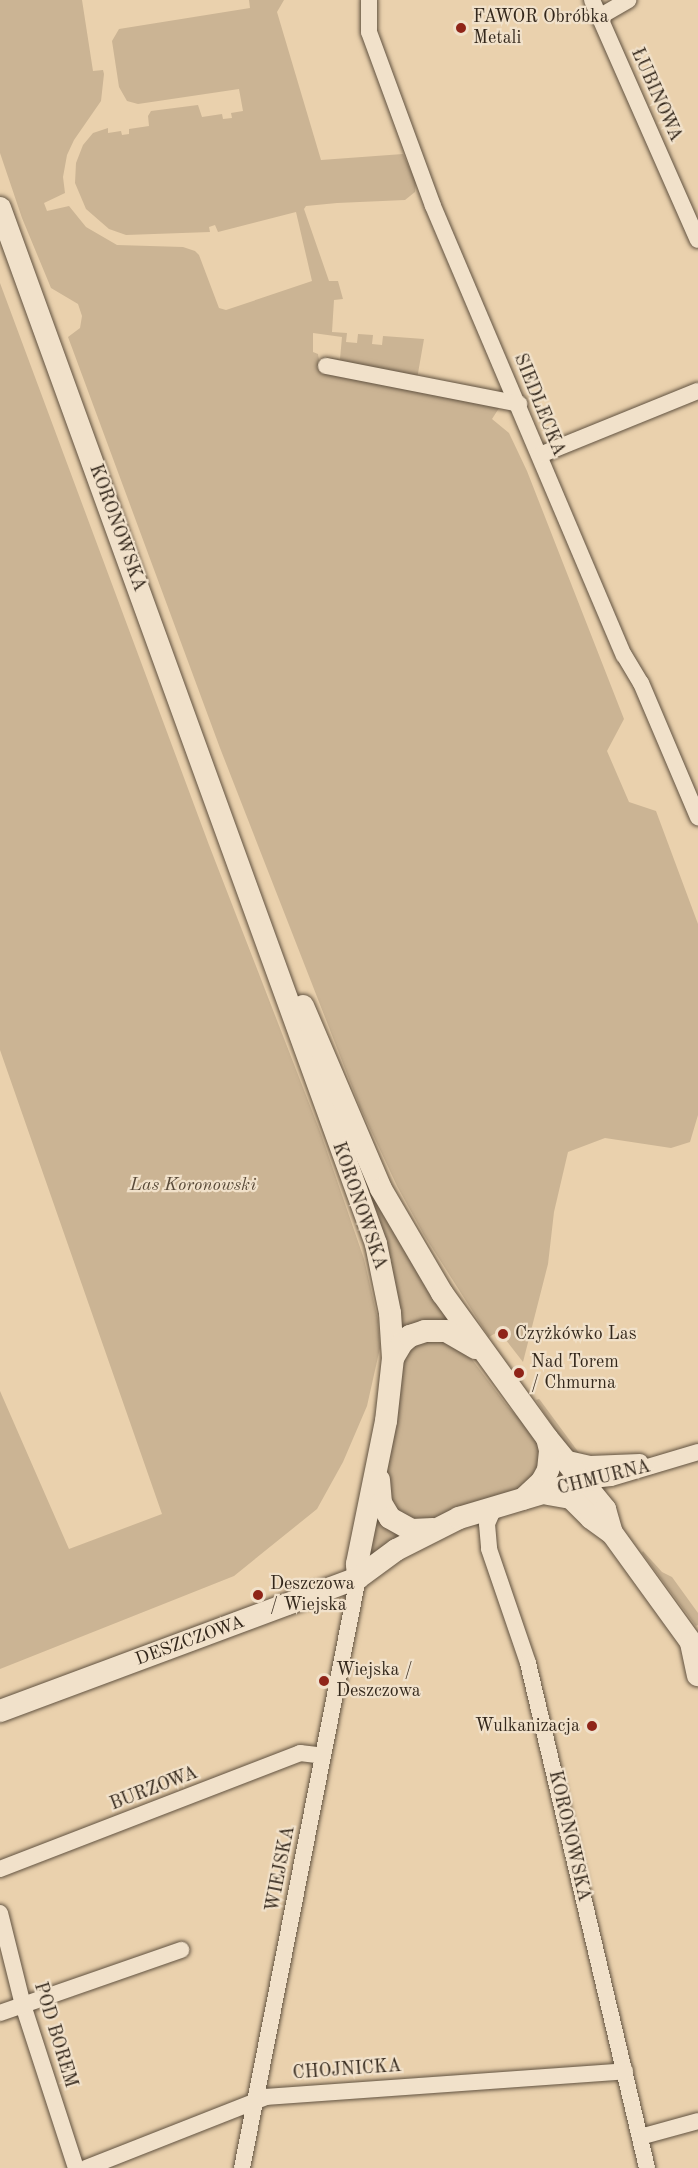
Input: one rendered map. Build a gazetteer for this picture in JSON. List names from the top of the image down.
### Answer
{
  "streets": {
    "main road": ["KORONOWSKA", "CHMURNA", "DESZCZOWA"],
    "street": [
      "ŁUBINOWA",
      "SIEDLECKA",
      "BURZOWA",
      "WIEJSKA",
      "POD BOREM",
      "CHOJNICKA"
    ]
  },
  "crossings": [
    ["KORONOWSKA", "CHMURNA"],
    ["KORONOWSKA", "DESZCZOWA"],
    ["KORONOWSKA", "WIEJSKA"],
    ["KORONOWSKA", "CHOJNICKA"],
    ["CHMURNA", "DESZCZOWA"],
    ["DESZCZOWA", "WIEJSKA"],
    ["BURZOWA", "WIEJSKA"],
    ["WIEJSKA", "CHOJNICKA"]
  ],
  "parks": ["Las Koronowski"],
  "places": [
    "FAWOR Obróbka Metali",
    "Czyżkówko Las",
    "Nad Torem / Chmurna",
    "Deszczowa / Wiejska",
    "Wiejska / Deszczowa",
    "Wulkanizacja"
  ]
}
